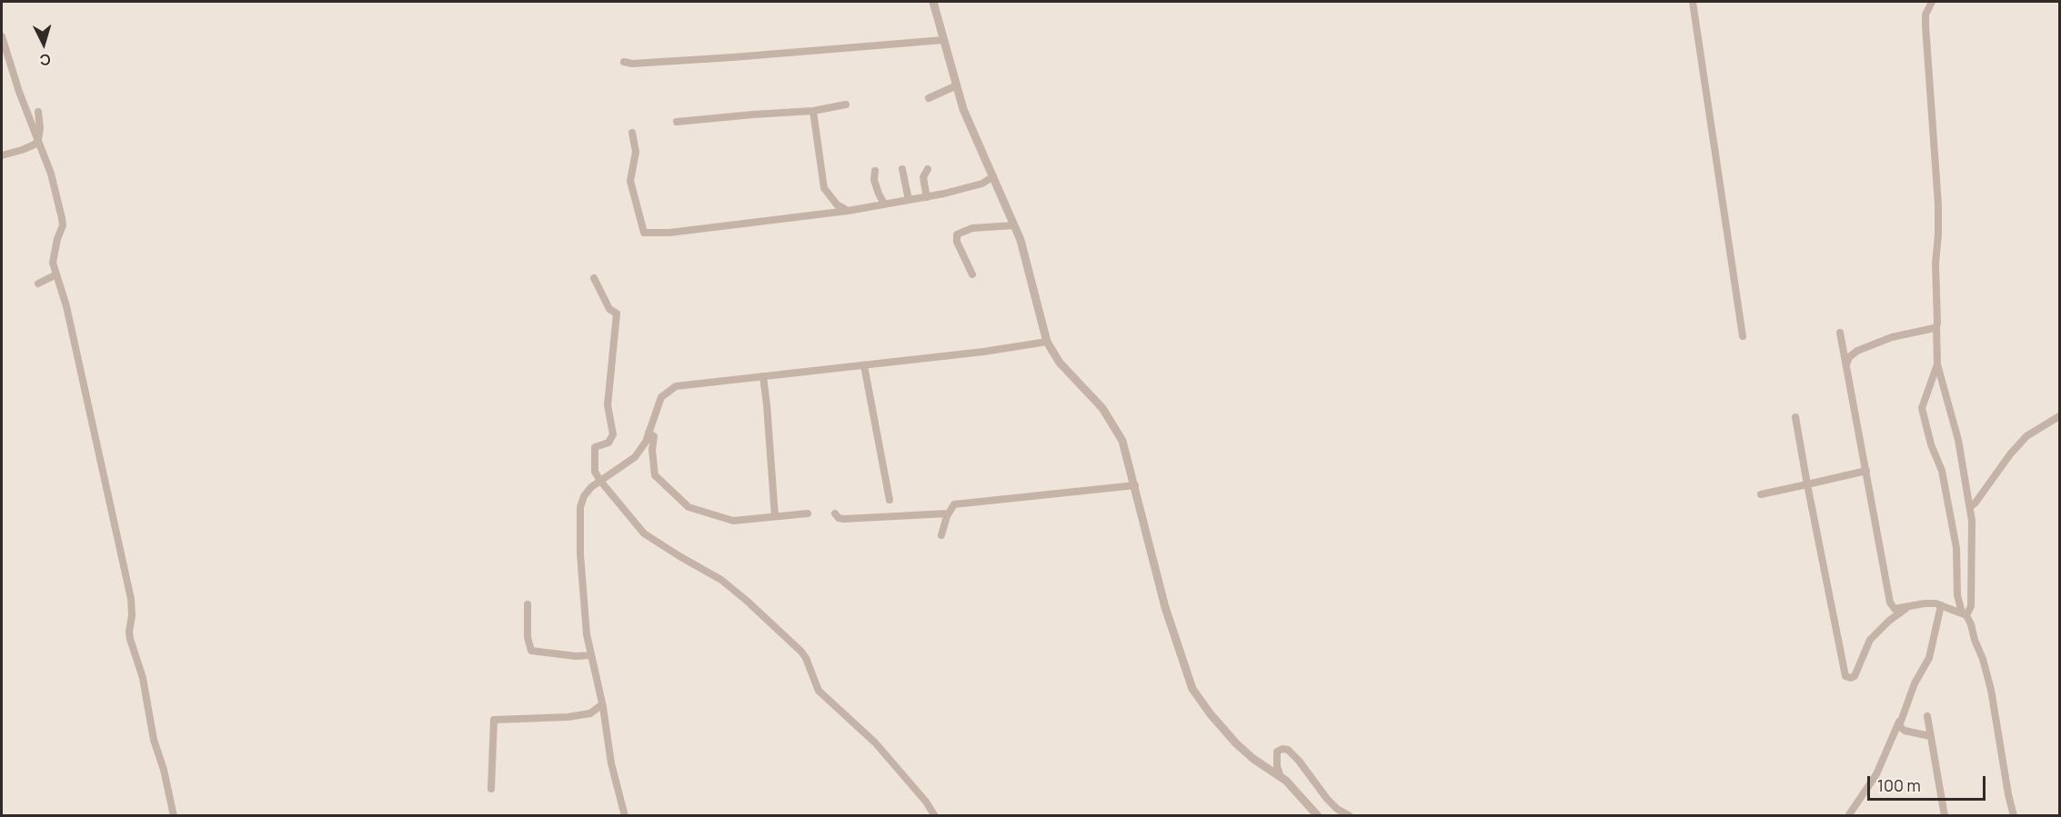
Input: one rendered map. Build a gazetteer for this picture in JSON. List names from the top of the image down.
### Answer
{
  "scale_bar": "100 m",
  "north": "bottom"
}
